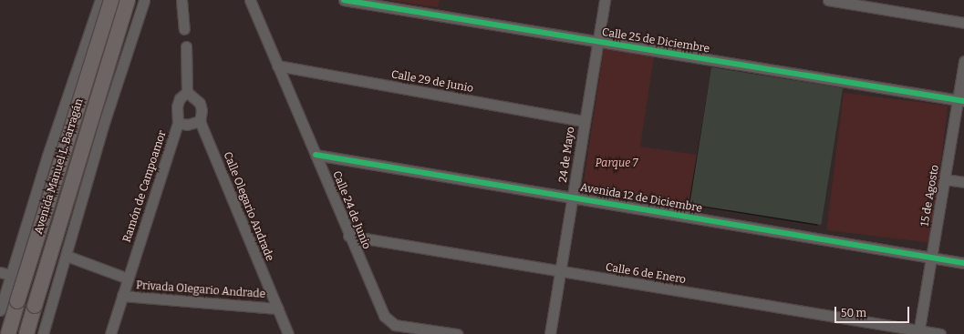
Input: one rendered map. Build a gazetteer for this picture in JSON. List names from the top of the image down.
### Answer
{
  "streets": {
    "highway": ["Avenida Manuel L. Barragán"],
    "street": [
      "Calle 25 de Diciembre",
      "Calle 29 de Junio",
      "24 de Mayo",
      "Ramón de Campoamor",
      "15 de Agosto",
      "Avenida 12 de Diciembre",
      "Calle Olegario Andrade",
      "Calle 24 de Junio",
      "Calle 6 de Enero",
      "Privada Olegario Andrade"
    ]
  },
  "crossings": [
    ["Calle 25 de Diciembre", "24 de Mayo"],
    ["Calle 25 de Diciembre", "15 de Agosto"],
    ["Calle 29 de Junio", "24 de Mayo"],
    ["Calle 29 de Junio", "Calle 24 de Junio"],
    ["24 de Mayo", "Avenida 12 de Diciembre"],
    ["24 de Mayo", "Calle 6 de Enero"],
    ["Ramón de Campoamor", "Calle Olegario Andrade"],
    ["Ramón de Campoamor", "Privada Olegario Andrade"],
    ["15 de Agosto", "Avenida 12 de Diciembre"],
    ["15 de Agosto", "Calle 6 de Enero"],
    ["Avenida 12 de Diciembre", "Calle 24 de Junio"],
    ["Calle Olegario Andrade", "Privada Olegario Andrade"],
    ["Calle 24 de Junio", "Calle 6 de Enero"]
  ],
  "parks": ["Parque 7"],
  "scale_bar": "50 m"
}
